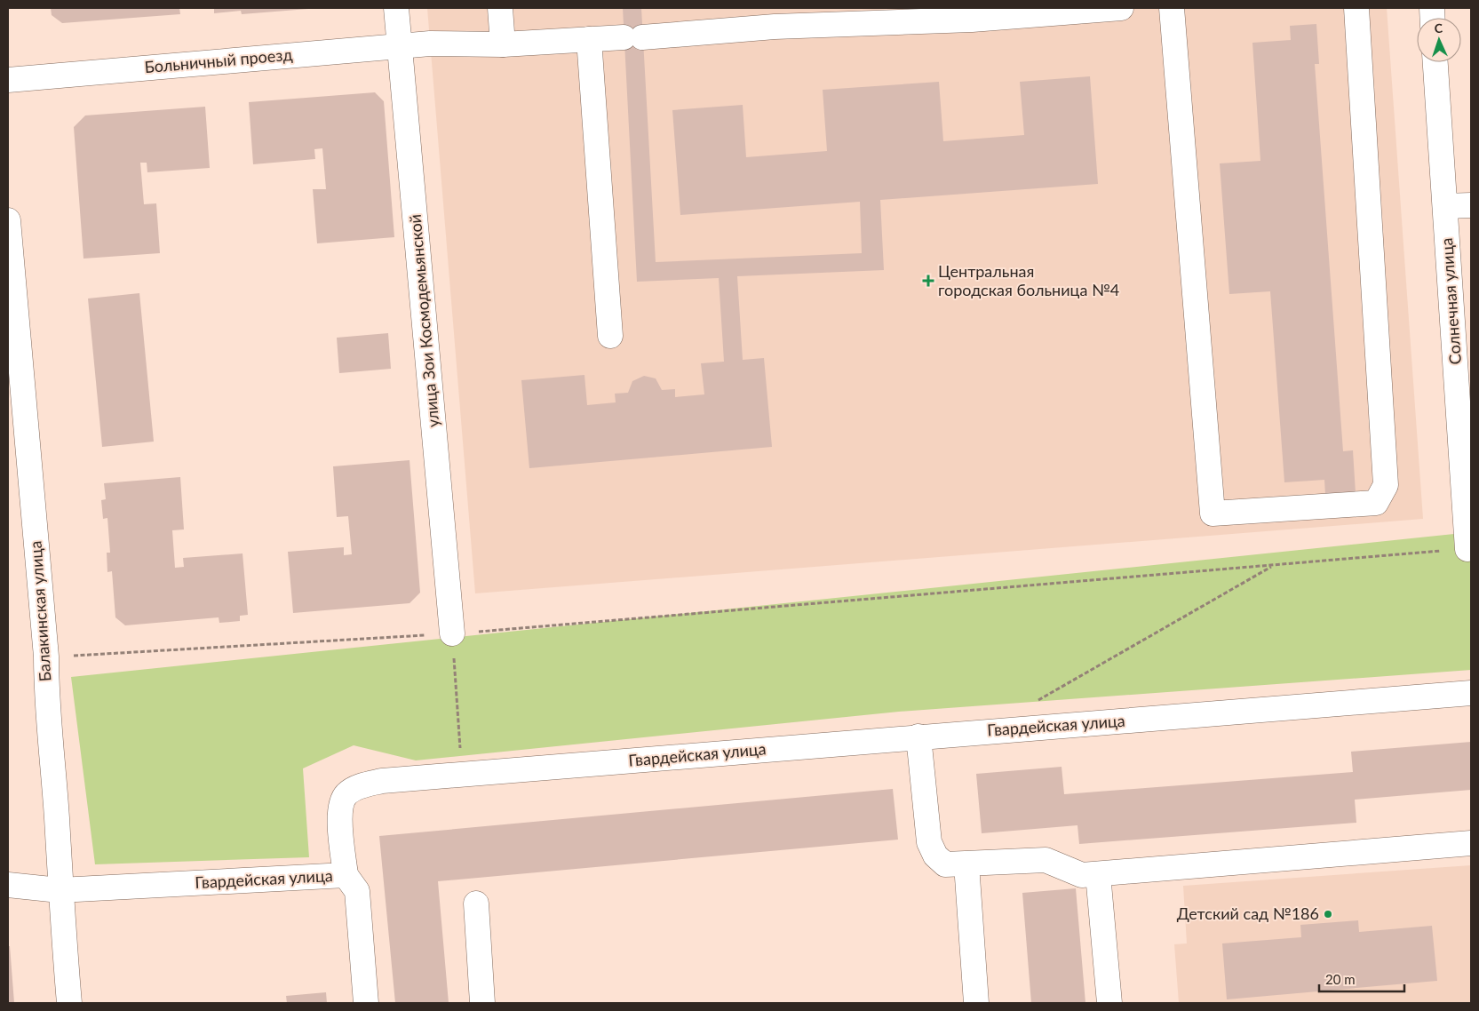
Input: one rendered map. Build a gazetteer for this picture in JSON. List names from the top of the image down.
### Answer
{
  "streets": {
    "street": [
      "Больничный проезд",
      "Солнечная улица",
      "улица Зои Космодемьянской",
      "Балакинская улица",
      "Гвардейская улица"
    ]
  },
  "crossings": [
    ["Больничный проезд", "улица Зои Космодемьянской"],
    ["Балакинская улица", "Гвардейская улица"]
  ],
  "places": {
    "health": ["Центральная городская больница №4"],
    "other": ["Детский сад №186"]
  },
  "scale_bar": "20 m",
  "north": "top"
}
